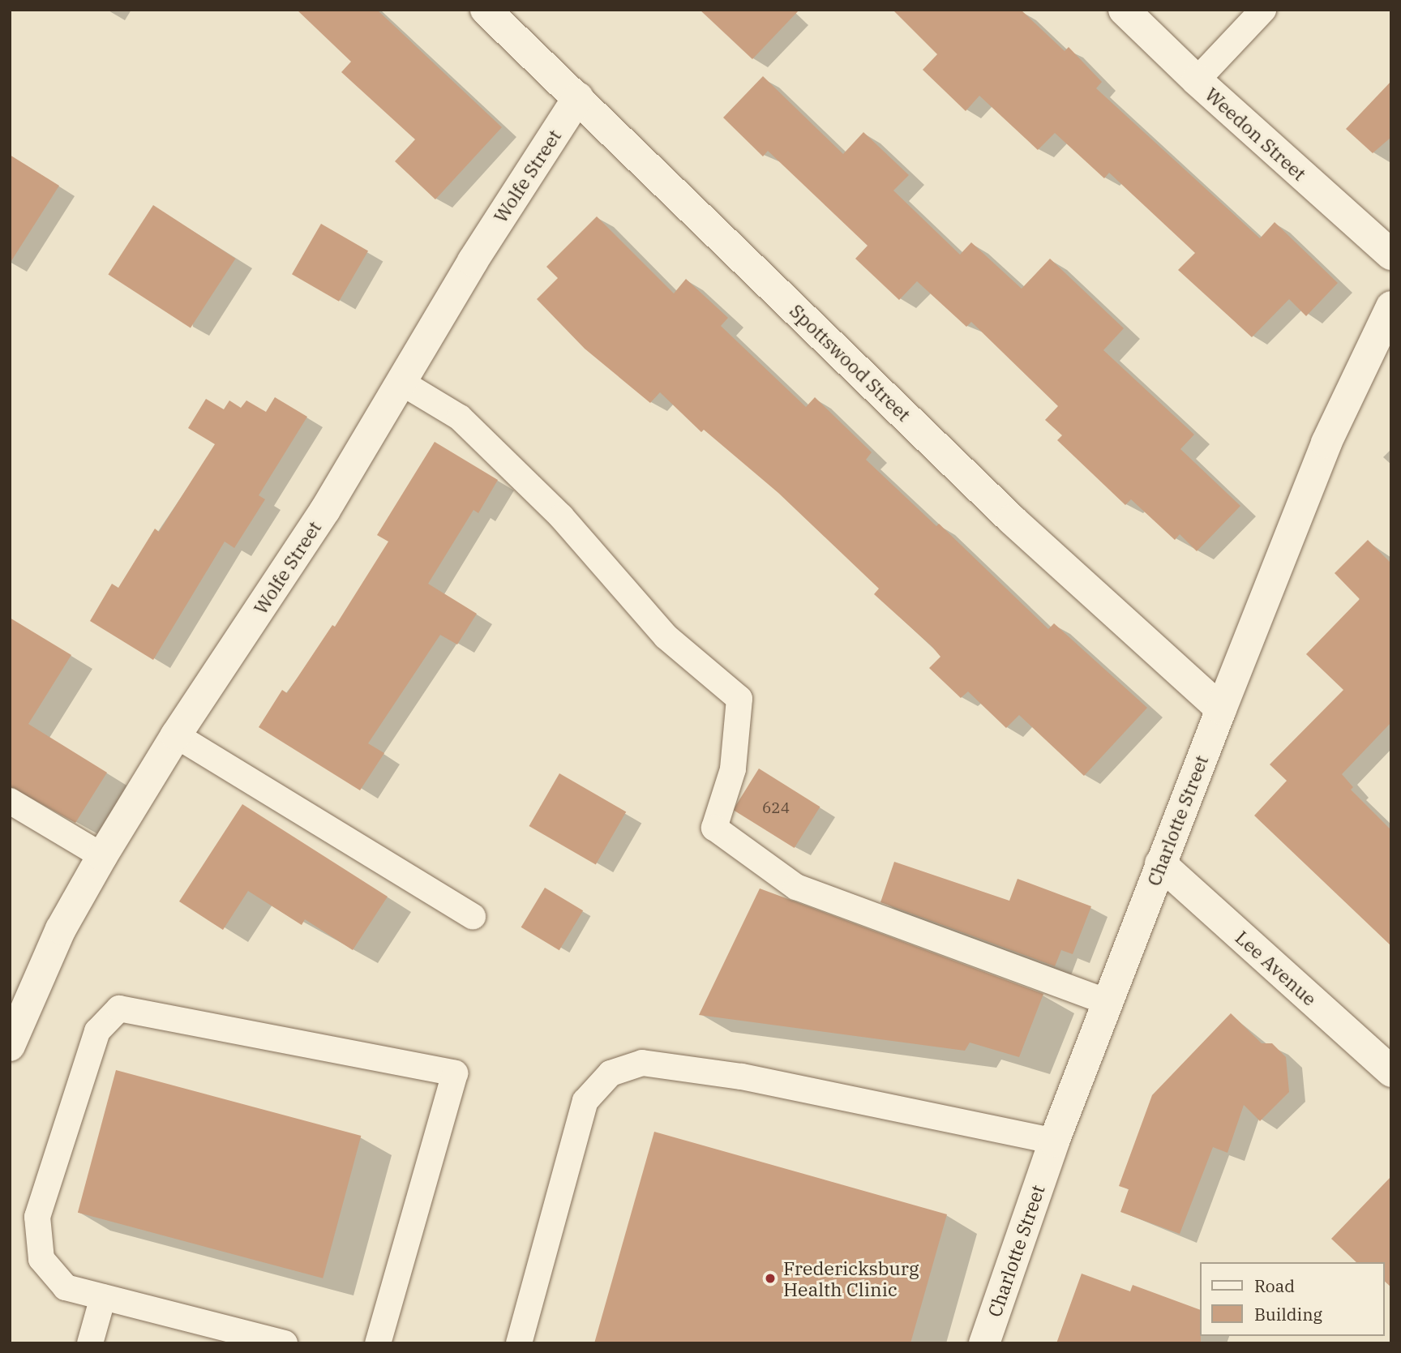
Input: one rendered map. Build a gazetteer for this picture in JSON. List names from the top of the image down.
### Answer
{
  "streets": {
    "street": [
      "Weedon Street",
      "Wolfe Street",
      "Spottswood Street",
      "Charlotte Street",
      "Lee Avenue"
    ]
  },
  "crossings": [
    ["Wolfe Street", "Spottswood Street"],
    ["Spottswood Street", "Charlotte Street"],
    ["Charlotte Street", "Lee Avenue"]
  ],
  "places": ["Fredericksburg Health Clinic"],
  "house_numbers": ["624"],
  "legend": ["Road", "Building"]
}
